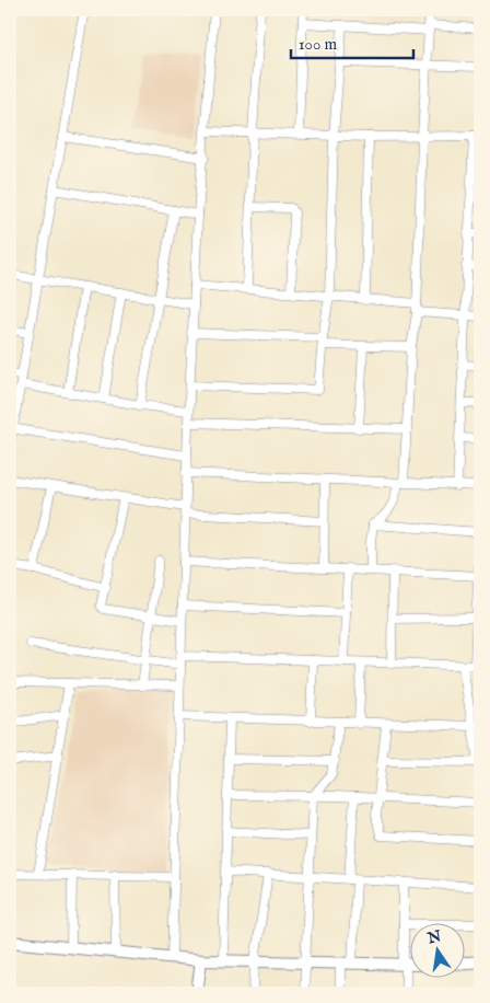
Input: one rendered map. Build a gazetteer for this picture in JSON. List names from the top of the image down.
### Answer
{
  "scale_bar": "100 m",
  "north": "top"
}
